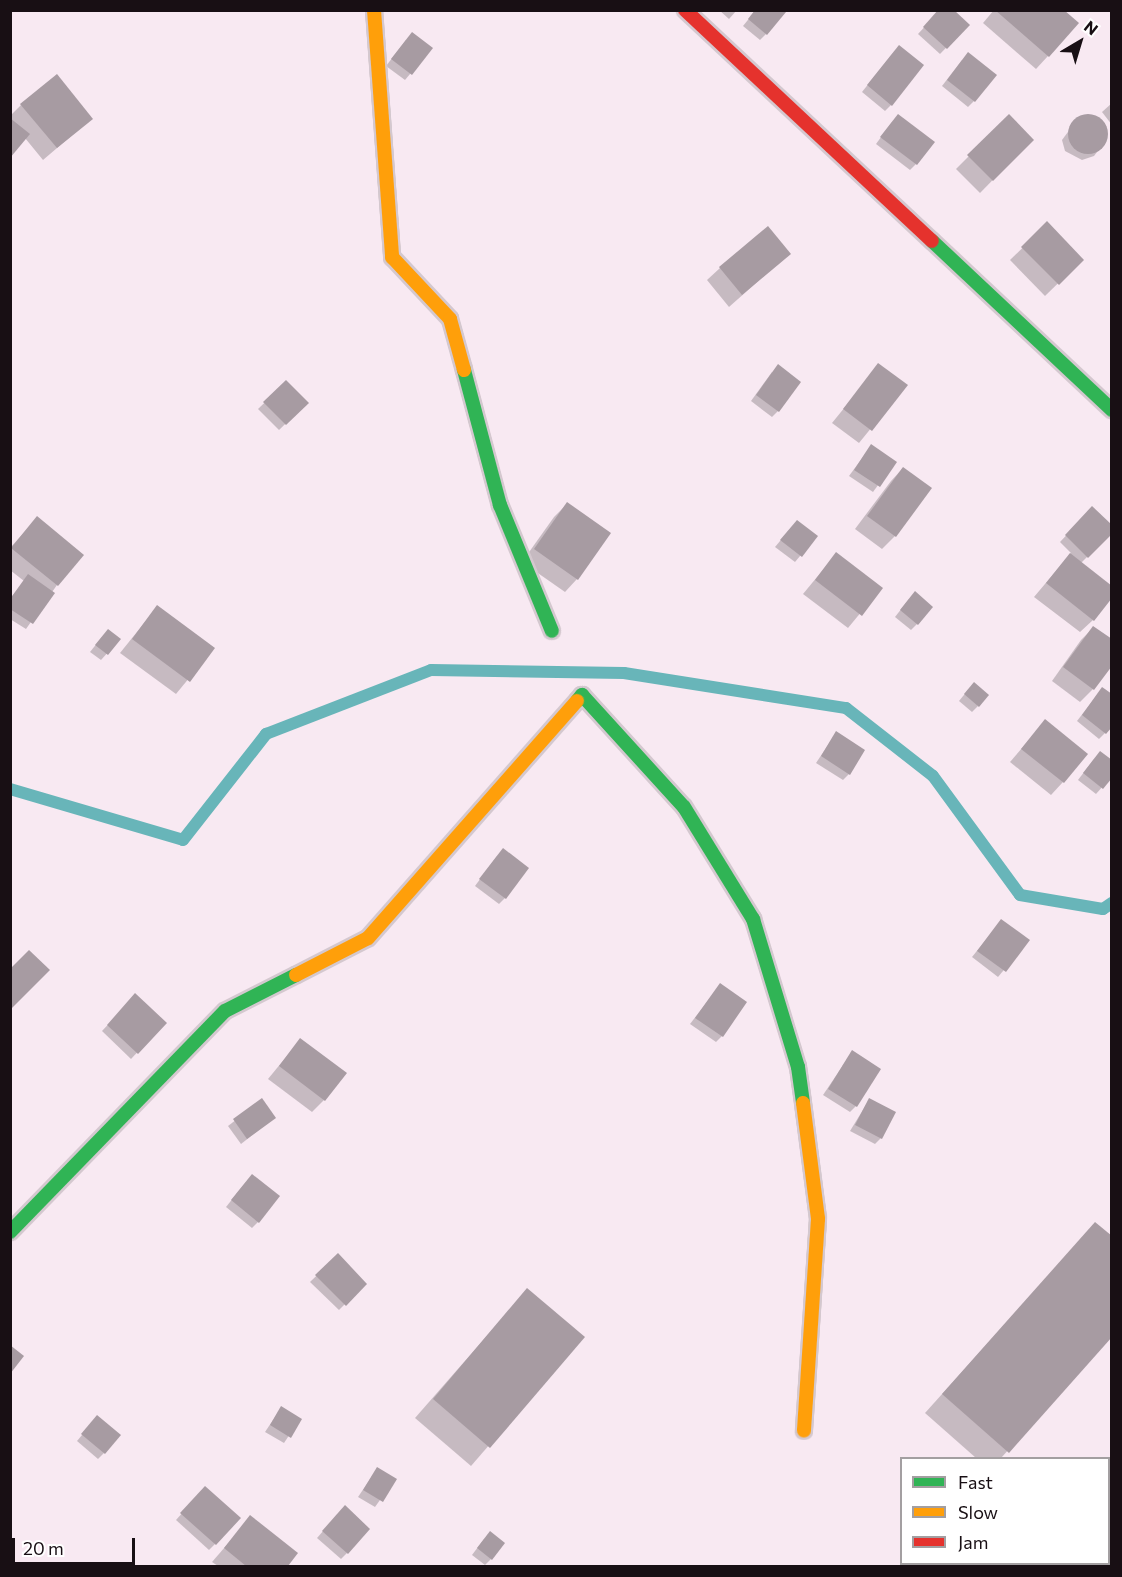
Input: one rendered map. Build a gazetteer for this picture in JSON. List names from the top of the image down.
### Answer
{
  "legend": ["Fast", "Slow", "Jam"],
  "scale_bar": "20 m",
  "north": "top right"
}
